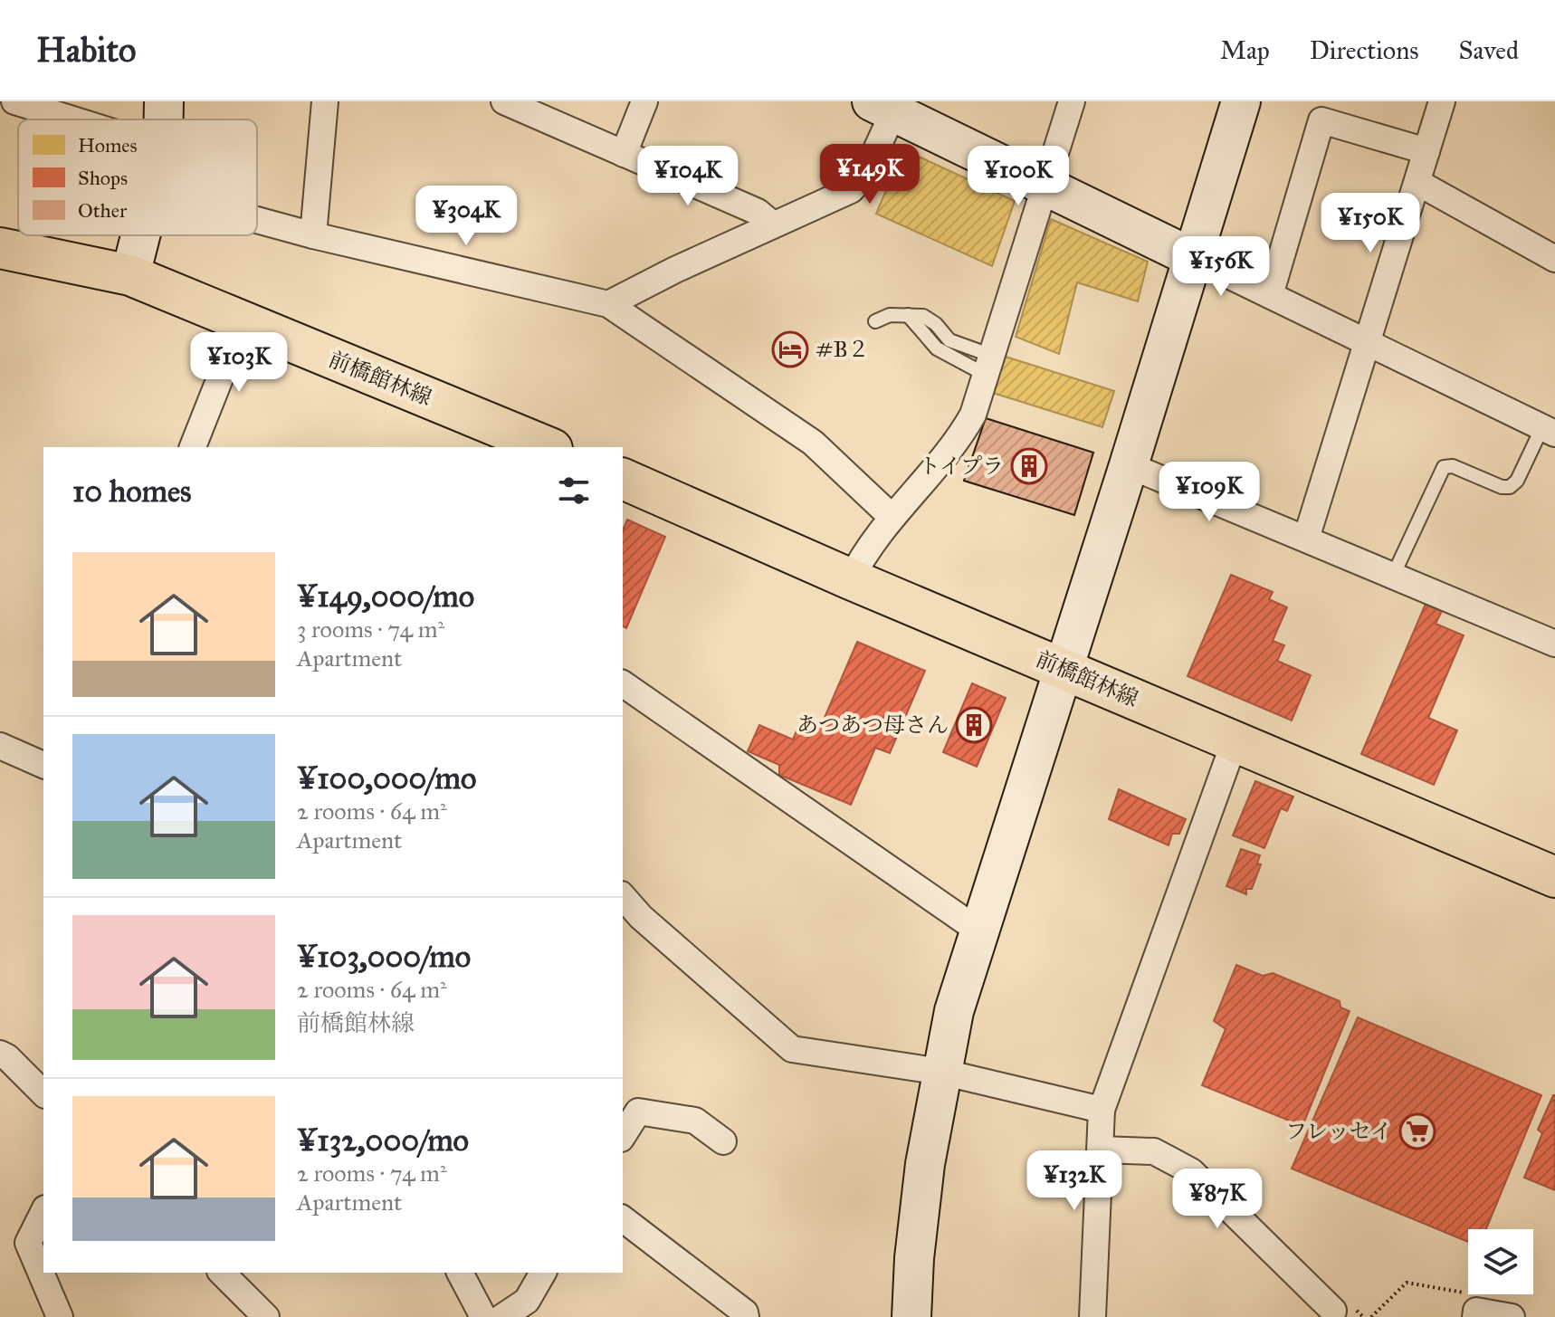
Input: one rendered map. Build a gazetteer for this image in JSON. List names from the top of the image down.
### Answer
{
  "streets": {
    "main road": ["前橋館林線"]
  },
  "places": {
    "hotel": ["#B２"],
    "building": ["トイプラ", "あつあつ母さん"],
    "supermarket": ["フレッセイ"]
  },
  "legend": ["Homes", "Shops", "Other"],
  "page": {
    "header": "Habito",
    "nav": ["Map", "Directions", "Saved"],
    "price": [
      "¥149K",
      "¥104K",
      "¥100K",
      "¥304K",
      "¥150K",
      "¥156K",
      "¥103K",
      "¥109K",
      "¥132K",
      "¥87K"
    ],
    "heading": "10 homes",
    "list": [
      {
        "name": "¥149,000/mo",
        "note": "3 rooms · 74 m² · Apartment"
      },
      {
        "name": "¥100,000/mo",
        "note": "2 rooms · 64 m² · Apartment"
      },
      {
        "name": "¥103,000/mo",
        "note": "2 rooms · 64 m² · 前橋館林線"
      },
      {
        "name": "¥132,000/mo",
        "note": "2 rooms · 74 m² · Apartment"
      }
    ]
  }
}
